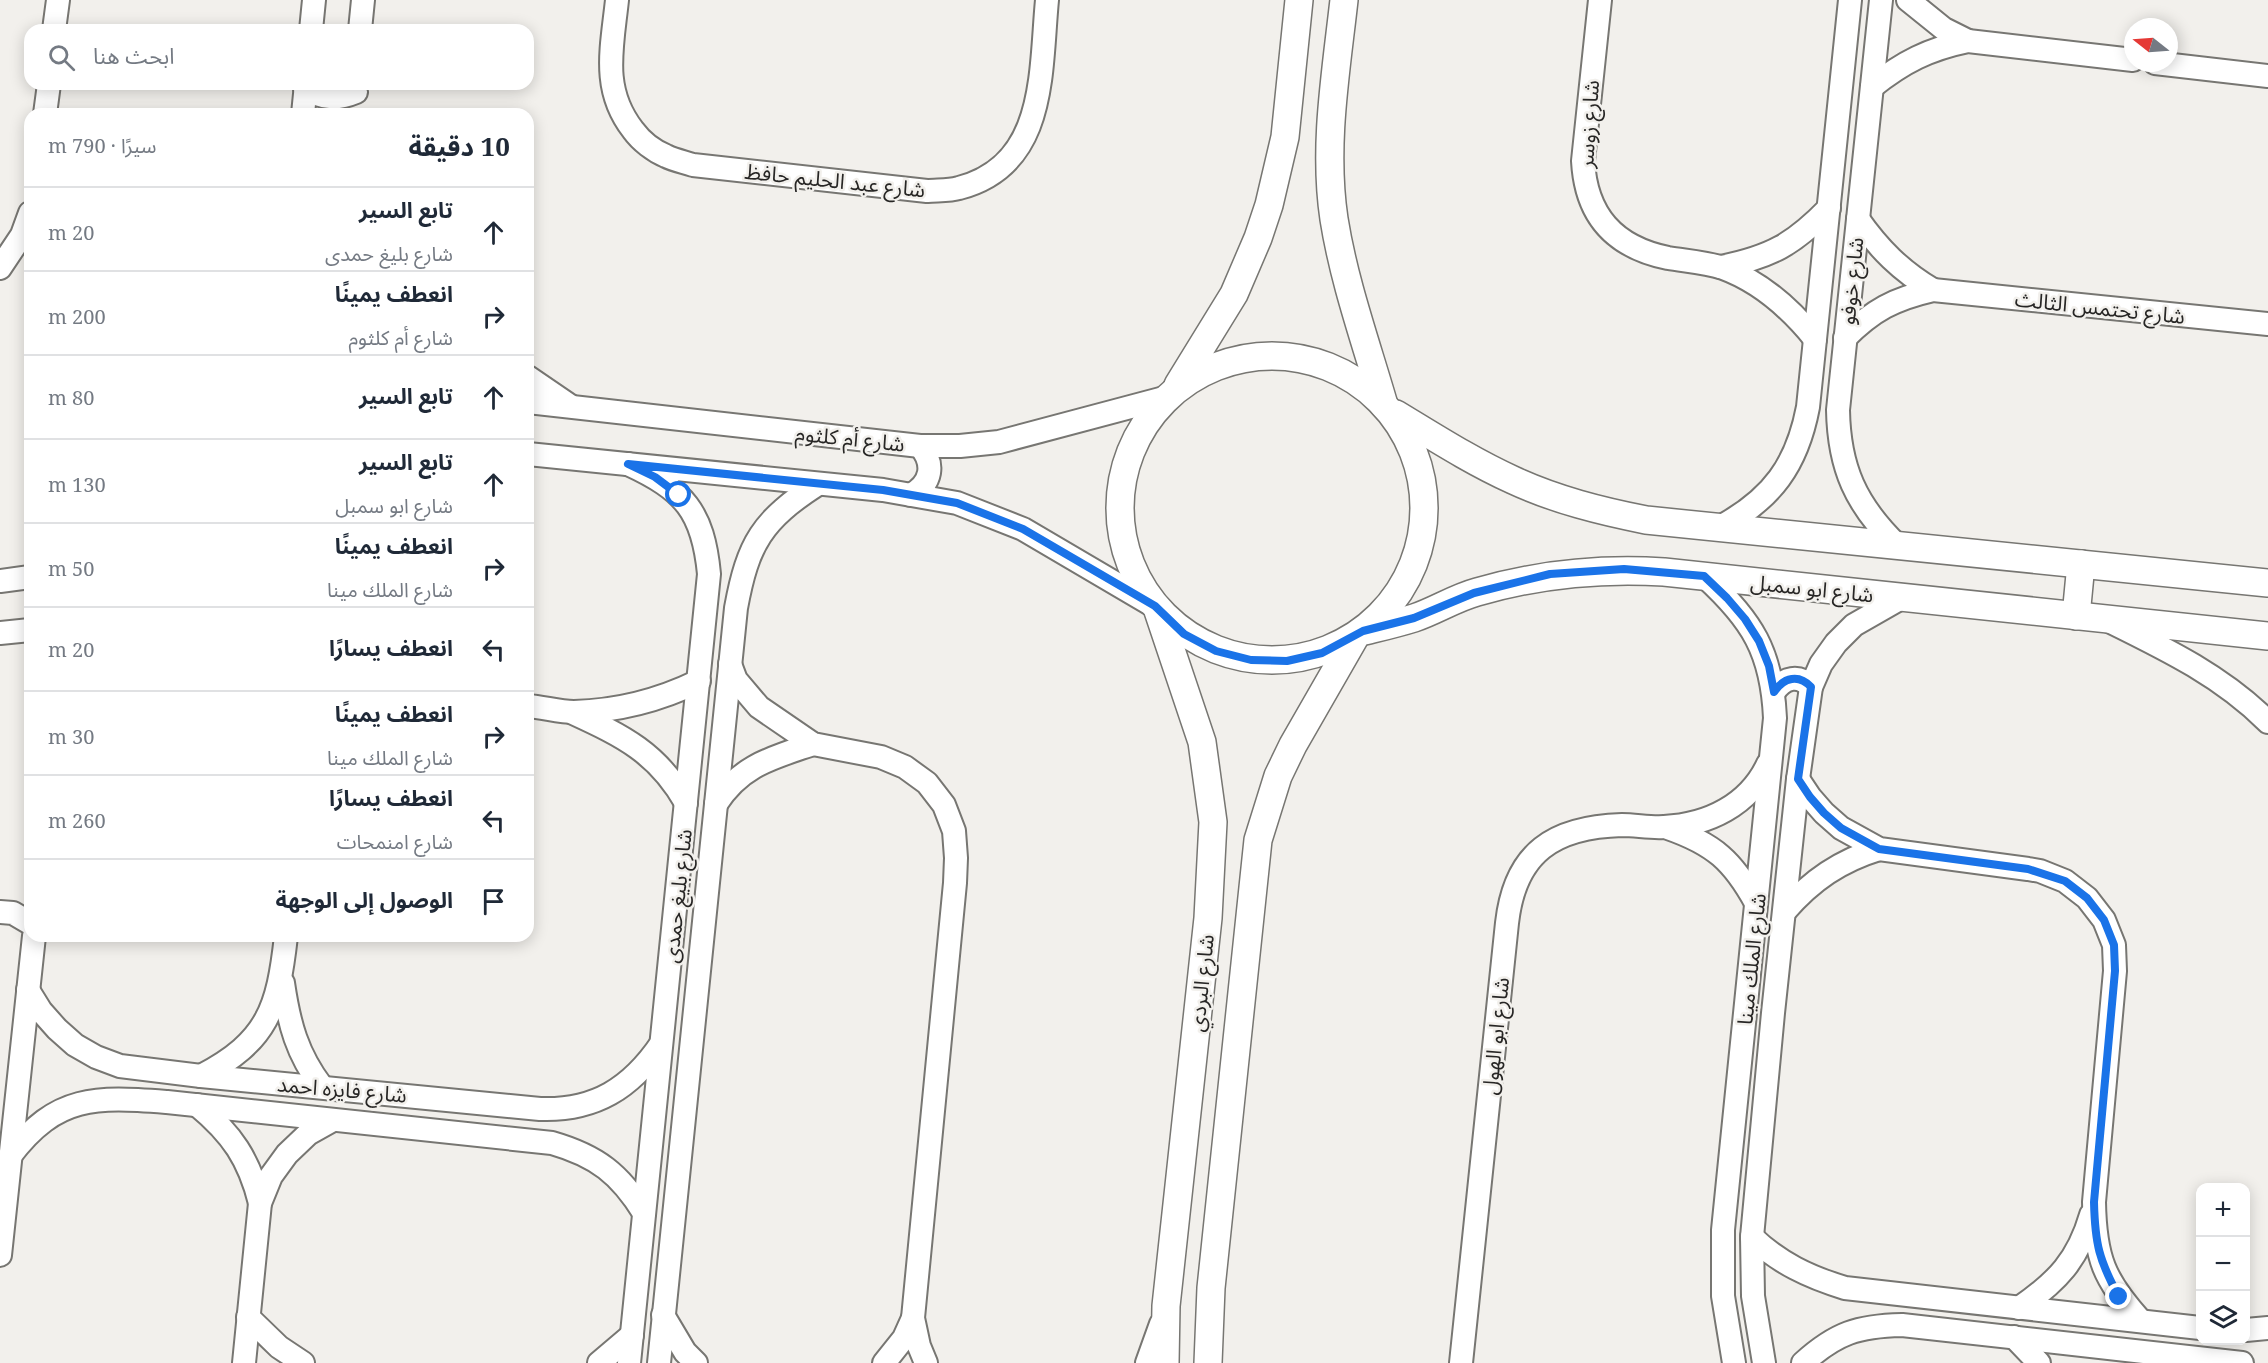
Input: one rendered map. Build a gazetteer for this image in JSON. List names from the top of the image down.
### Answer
{
  "streets": {
    "street": [
      "شارع زوسر",
      "شارع عبد الحليم حافظ",
      "شارع خوفو",
      "شارع تحتمس الثالث",
      "شارع أم كلثوم",
      "شارع ابو سمبل",
      "شارع بليغ حمدى",
      "شارع الملك مينا",
      "شارع البردي",
      "شارع ابو الهول",
      "شارع فايزه احمد"
    ]
  },
  "crossings": [
    ["شارع زوسر", "شارع خوفو"],
    ["شارع خوفو", "شارع تحتمس الثالث"],
    ["شارع ابو سمبل", "شارع الملك مينا"],
    ["شارع ابو سمبل", "شارع البردي"],
    ["شارع بليغ حمدى", "شارع فايزه احمد"],
    ["شارع الملك مينا", "شارع ابو الهول"]
  ],
  "north": "left",
  "page": {
    "search": "ابحث هنا",
    "heading": ["10 دقيقة", "سيرًا · 790 m"],
    "list": [
      ["تابع السير", "شارع بليغ حمدى", "20 m"],
      ["انعطف يمينًا", "شارع أم كلثوم", "200 m"],
      ["تابع السير", "80 m"],
      ["تابع السير", "شارع ابو سمبل", "130 m"],
      ["انعطف يمينًا", "شارع الملك مينا", "50 m"],
      ["انعطف يسارًا", "20 m"],
      ["انعطف يمينًا", "شارع الملك مينا", "30 m"],
      ["انعطف يسارًا", "شارع امنمحات", "260 m"],
      "الوصول إلى الوجهة"
    ],
    "map_buttons": ["+", "−"]
  }
}
